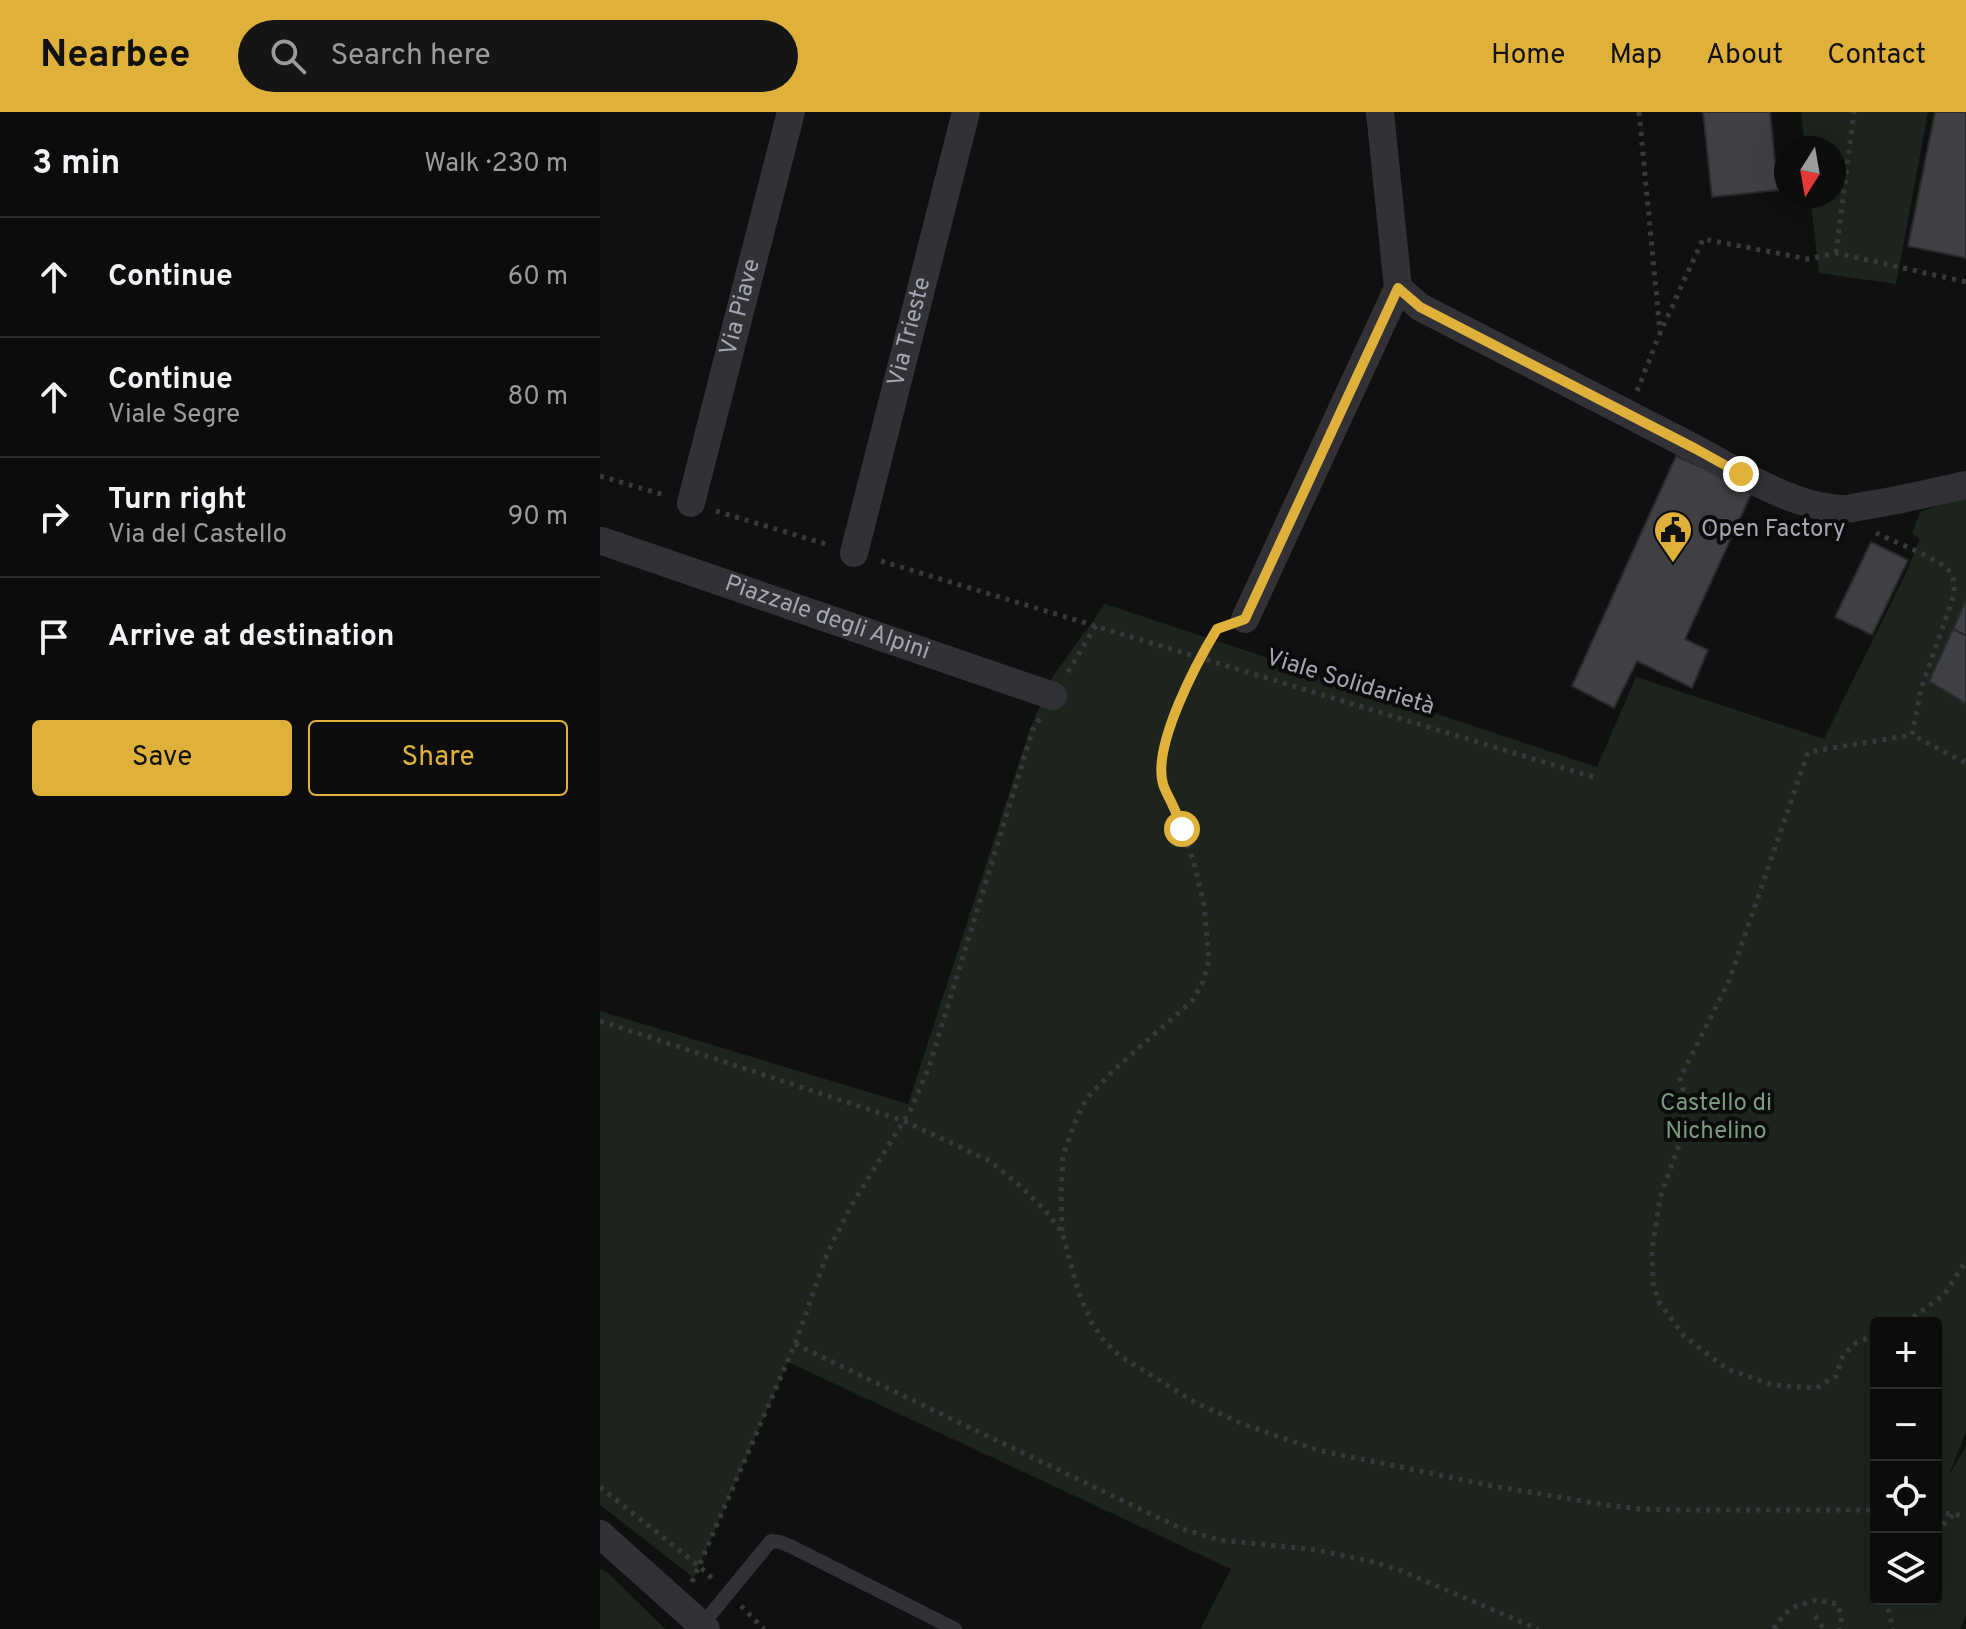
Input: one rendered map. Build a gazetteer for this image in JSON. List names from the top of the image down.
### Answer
{
  "streets": {
    "street": ["Via Piave", "Via Trieste", "Piazzale degli Alpini"],
    "path": ["Viale Solidarietà"]
  },
  "parks": ["Castello di Nichelino"],
  "places": {
    "public building": ["Open Factory"]
  },
  "north": "bottom",
  "page": {
    "header": "Nearbee",
    "search": "Search here",
    "nav": [
      "Home",
      "Map",
      "About",
      "Contact"
    ],
    "heading": ["3 min", "Walk · 230 m"],
    "list": [
      ["Continue", "60 m"],
      ["Continue", "Viale Segre", "80 m"],
      ["Turn right", "Via del Castello", "90 m"],
      "Arrive at destination"
    ],
    "buttons": ["Save", "Share"],
    "map_buttons": ["+", "−"]
  }
}
